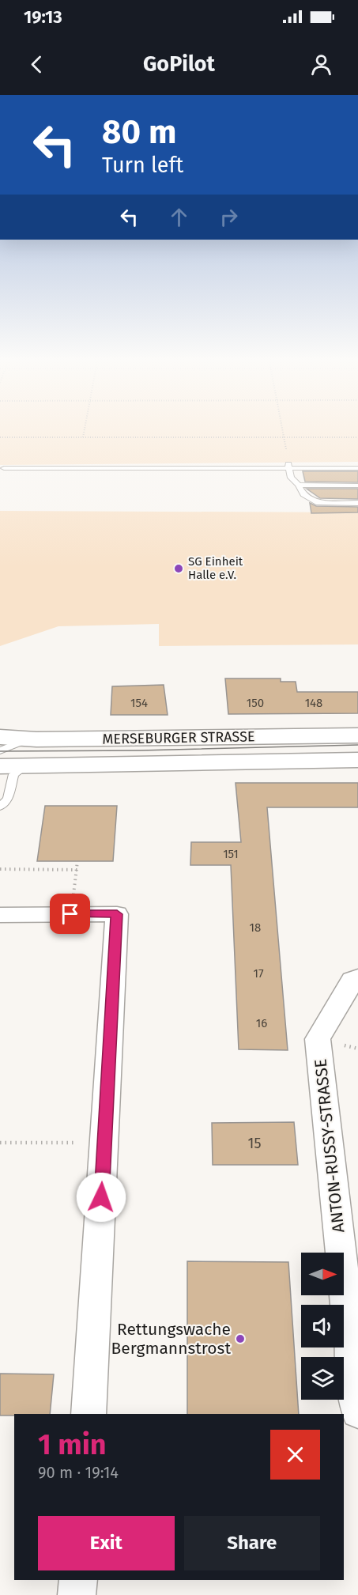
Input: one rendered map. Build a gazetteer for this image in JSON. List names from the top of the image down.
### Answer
{
  "streets": {
    "main road": ["MERSEBURGER STRASSE"],
    "street": ["ANTON-RUSSY-STRASSE"]
  },
  "places": ["SG Einheit Halle e.V.", "Rettungswache Bergmannstrost"],
  "house_numbers": [
    "154",
    "150",
    "148",
    "151",
    "18",
    "17",
    "16",
    "15"
  ],
  "north": "right",
  "page": {
    "status": "19:13",
    "header": "GoPilot",
    "turn": ["80 m", "Turn left"],
    "heading": ["1 min", "90 m · 19:14"],
    "buttons": ["Exit", "Share"]
  }
}
